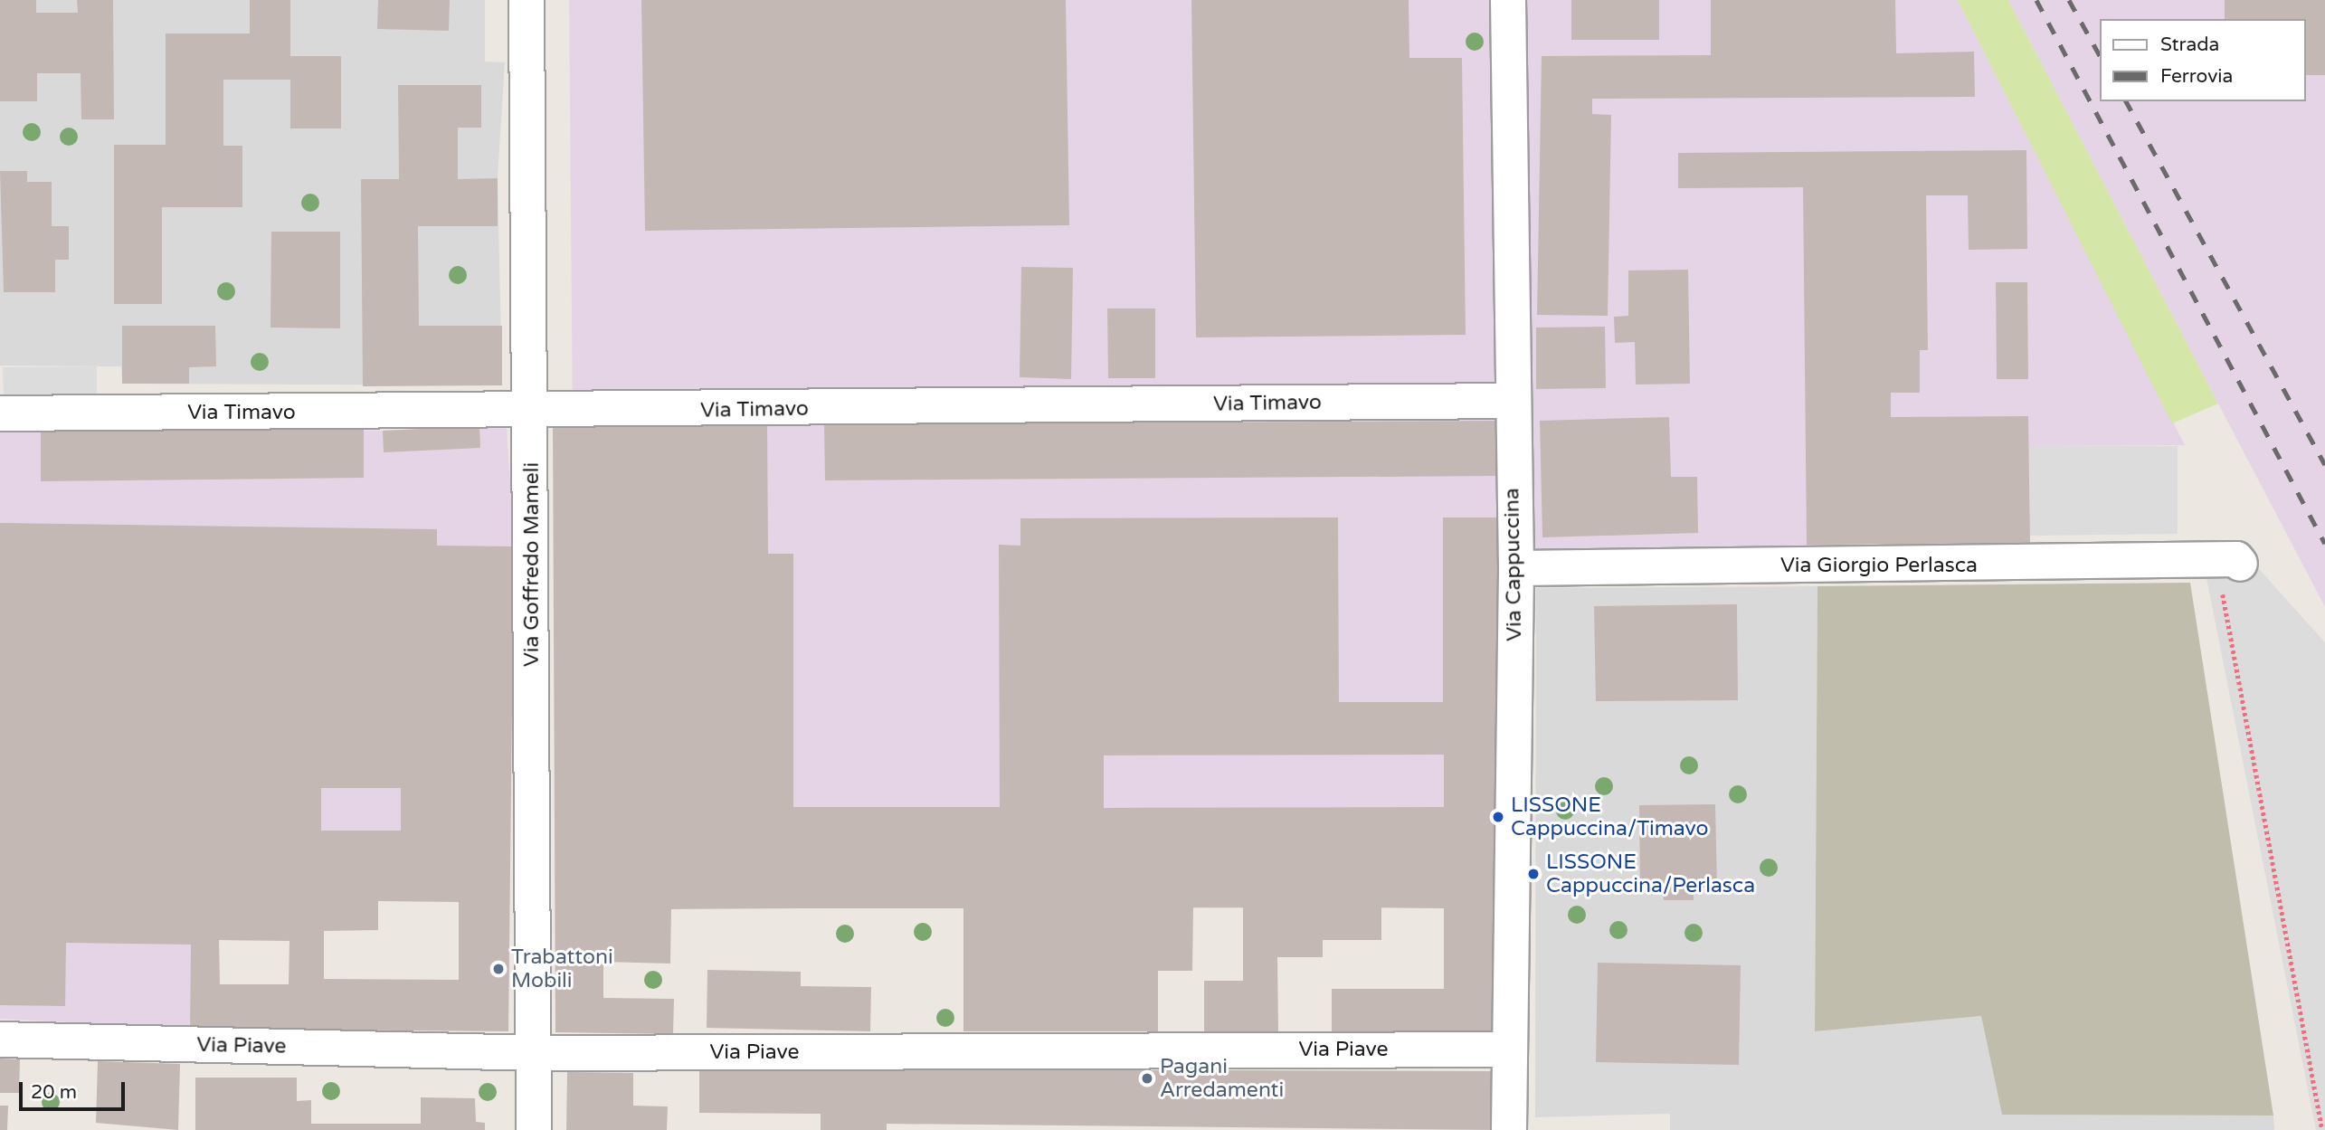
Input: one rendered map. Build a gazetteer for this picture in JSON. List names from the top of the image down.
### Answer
{
  "streets": {
    "street": [
      "Via Timavo",
      "Via Goffredo Mameli",
      "Via Cappuccina",
      "Via Giorgio Perlasca",
      "Via Piave"
    ]
  },
  "crossings": [
    ["Via Timavo", "Via Goffredo Mameli"],
    ["Via Timavo", "Via Cappuccina"],
    ["Via Goffredo Mameli", "Via Piave"],
    ["Via Cappuccina", "Via Giorgio Perlasca"],
    ["Via Cappuccina", "Via Piave"]
  ],
  "places": [
    "LISSONE Cappuccina/Timavo",
    "LISSONE Cappuccina/Perlasca",
    "Trabattoni Mobili",
    "Pagani Arredamenti"
  ],
  "legend": ["Strada", "Ferrovia"],
  "scale_bar": "20 m"
}
